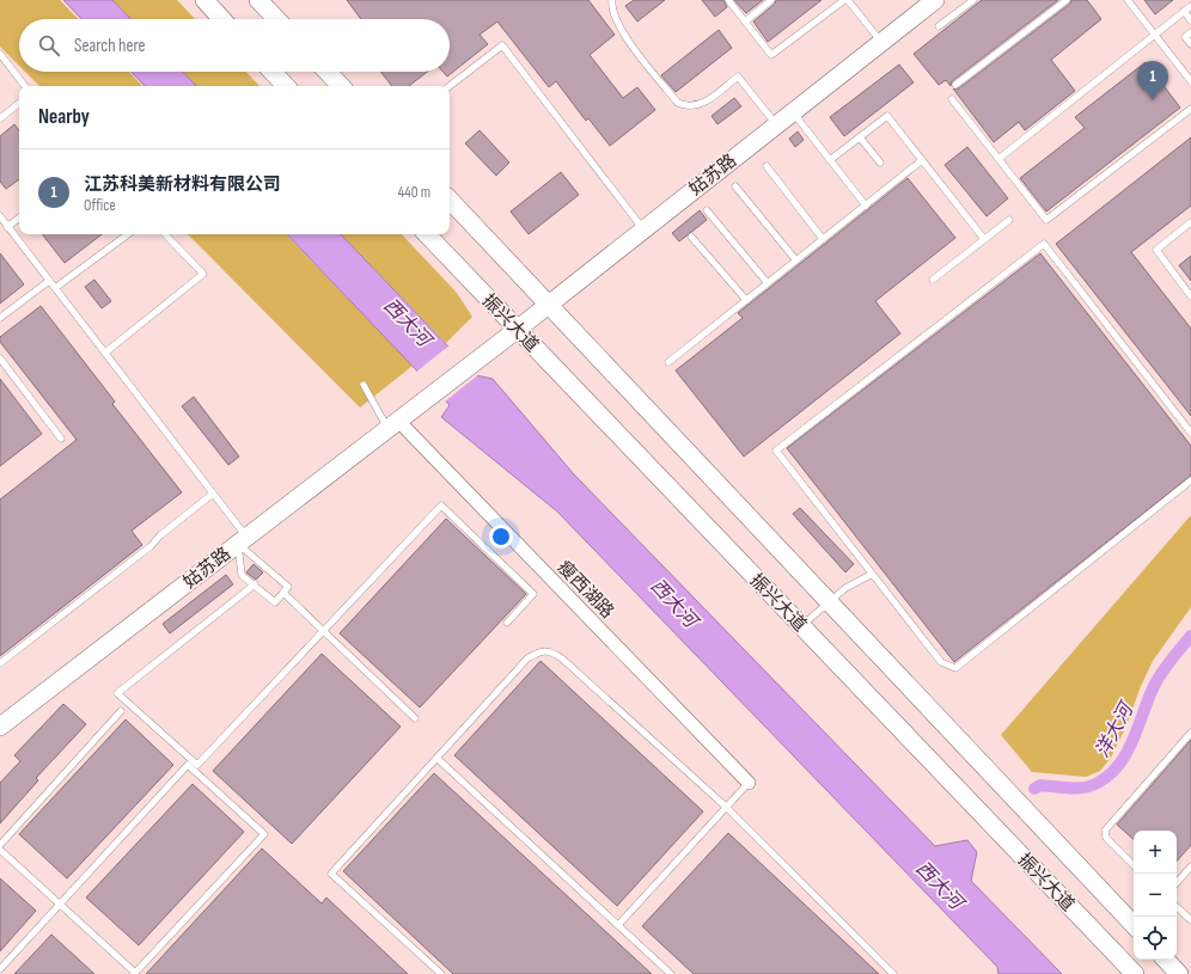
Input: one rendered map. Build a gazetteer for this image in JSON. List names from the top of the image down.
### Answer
{
  "streets": {
    "main road": ["姑苏路", "振兴大道"],
    "street": ["瘦西湖路"]
  },
  "crossings": [
    ["姑苏路", "振兴大道"],
    ["姑苏路", "瘦西湖路"]
  ],
  "water": ["西大河", "洋大河"],
  "page": {
    "search": "Search here",
    "pins": "1",
    "heading": "Nearby",
    "list": [
      {
        "mark": "1",
        "name": "江苏科美新材料有限公司",
        "note": "Office",
        "value": "440 m"
      }
    ],
    "map_buttons": ["+", "−"]
  }
}
